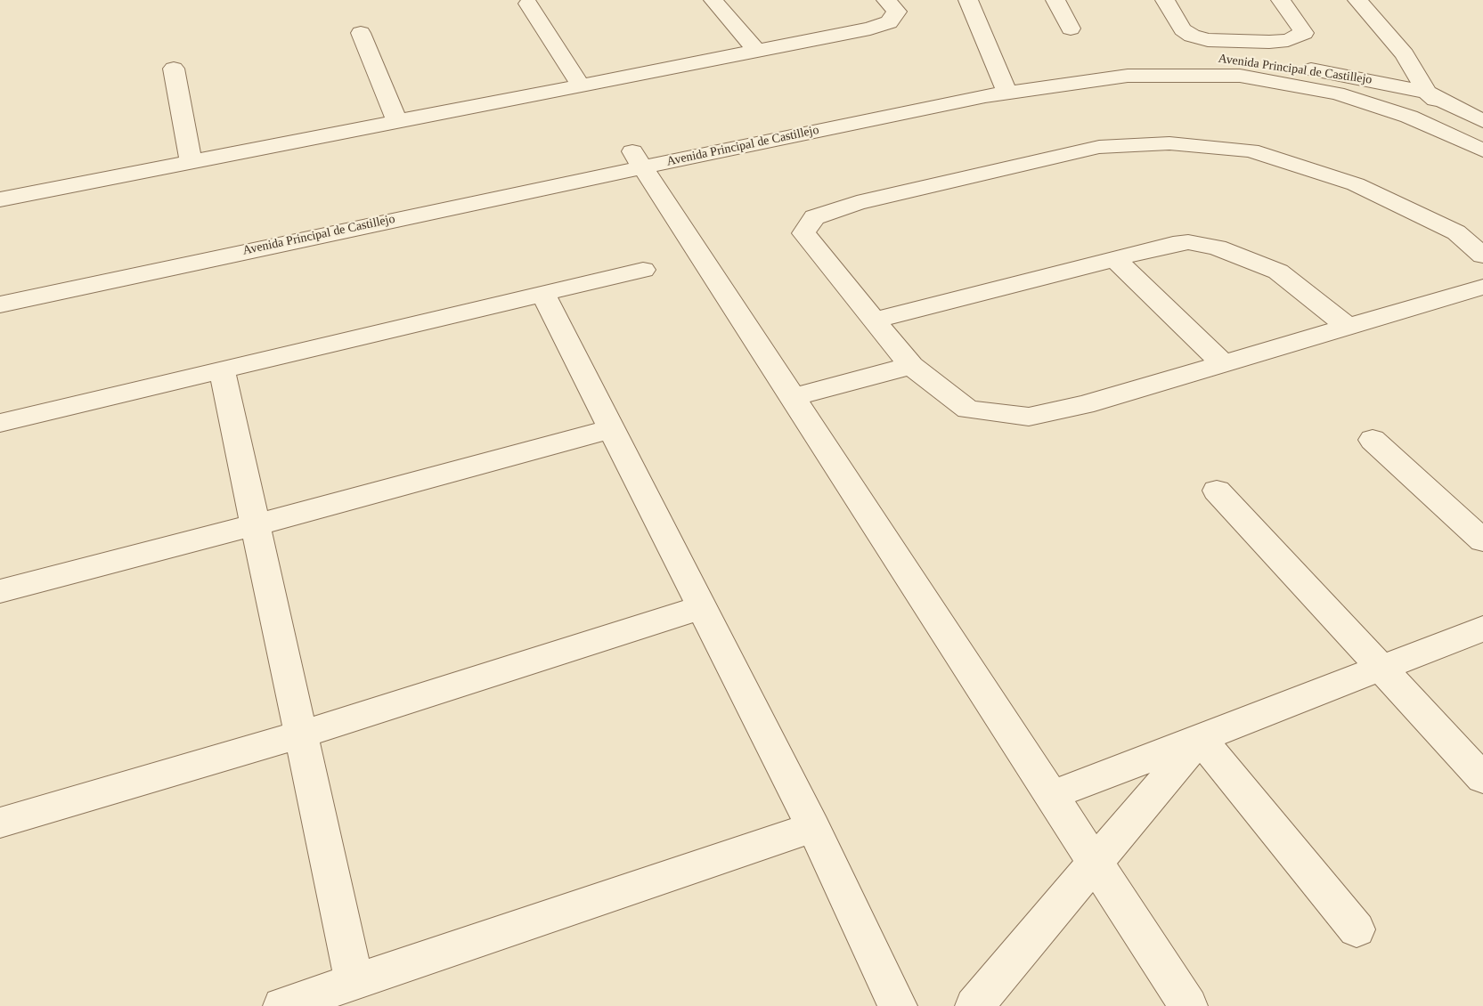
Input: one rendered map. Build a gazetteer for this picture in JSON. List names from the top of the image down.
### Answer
{
  "streets": {
    "street": ["Avenida Principal de Castillejo"]
  }
}
